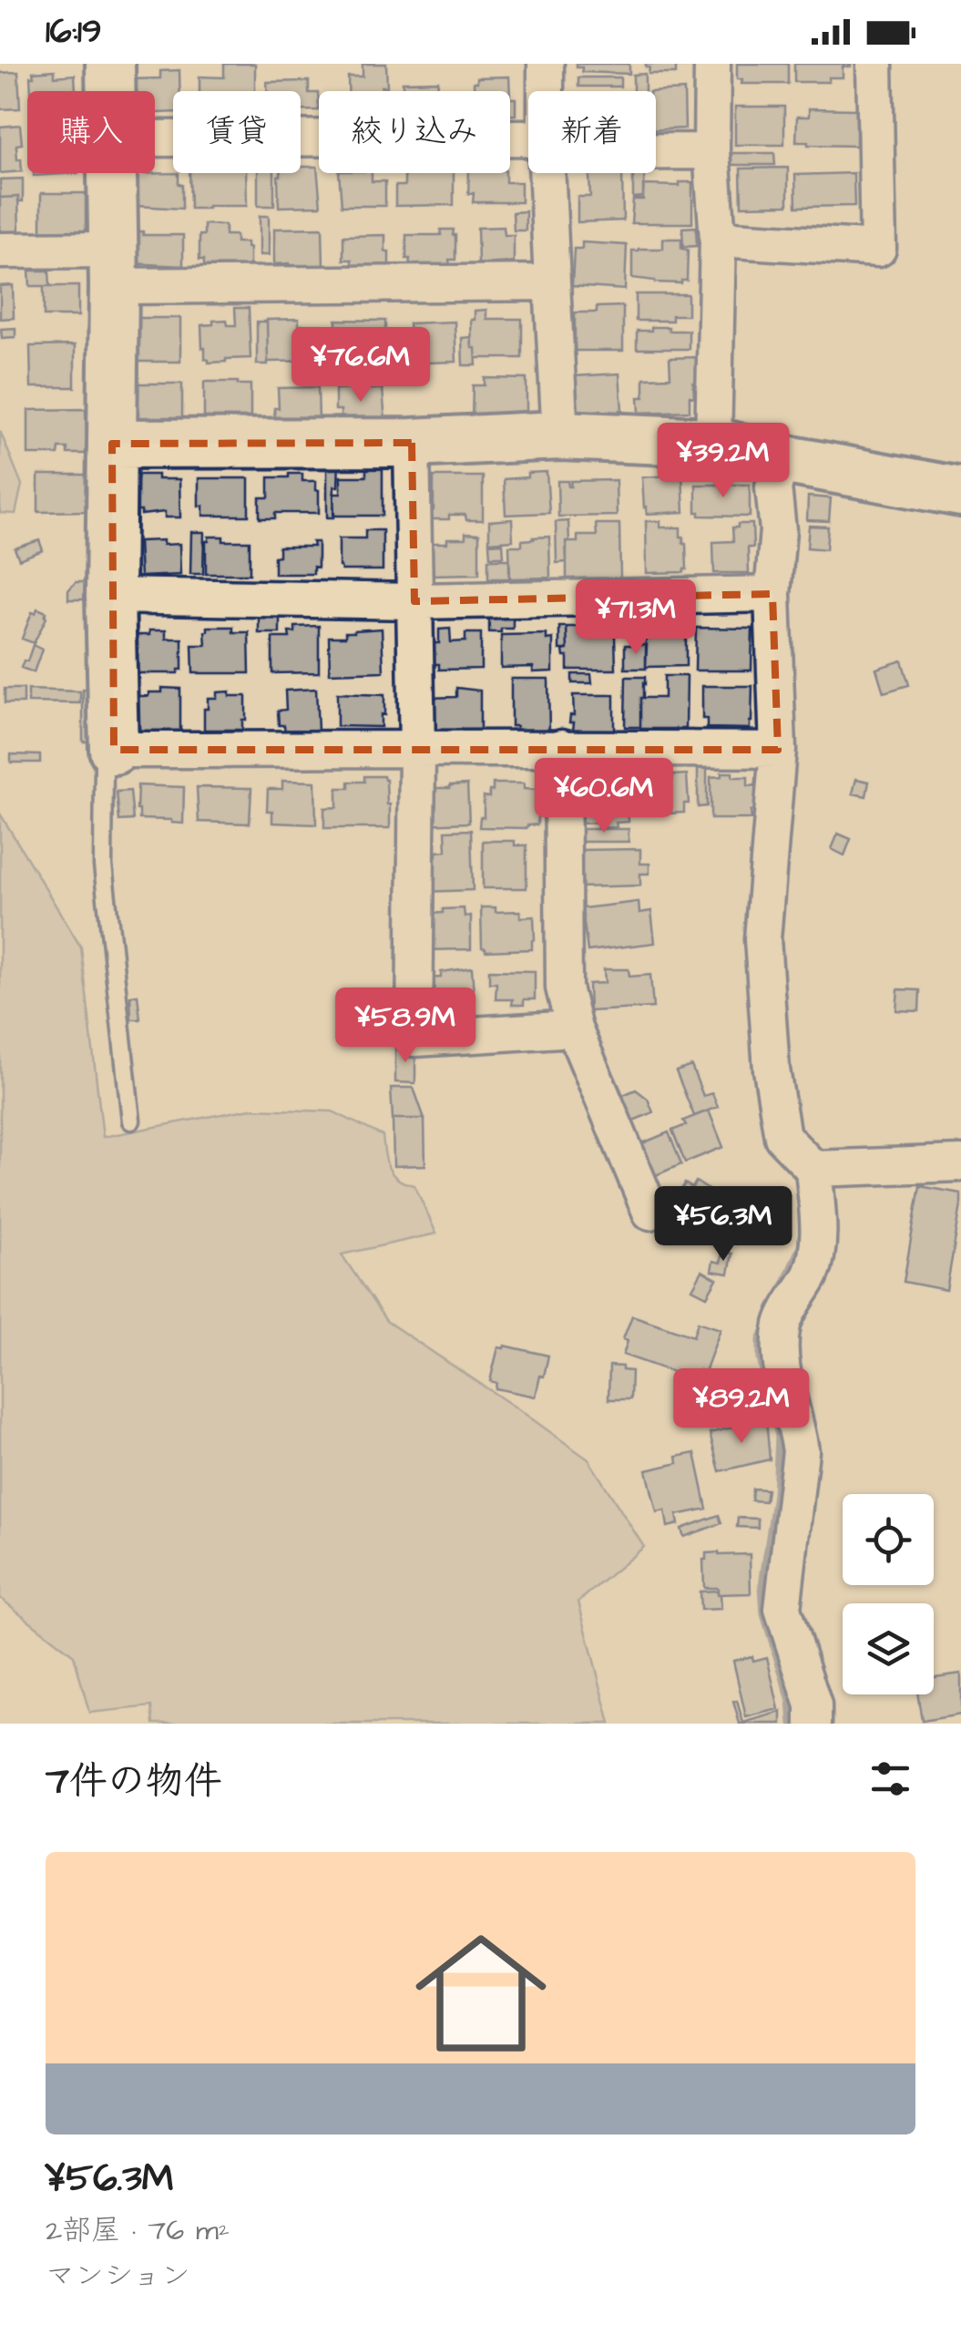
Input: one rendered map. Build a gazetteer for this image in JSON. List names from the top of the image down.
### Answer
{
  "page": {
    "status": "16:19",
    "chip": [
      "購入",
      "賃貸",
      "絞り込み",
      "新着"
    ],
    "price": [
      "¥76.6M",
      "¥39.2M",
      "¥71.3M",
      "¥60.6M",
      "¥58.9M",
      "¥56.3M",
      "¥89.2M"
    ],
    "heading": "7件の物件",
    "list": [
      {
        "name": "¥56.3M",
        "note": "2部屋 · 76 m² · マンション"
      }
    ]
  }
}
